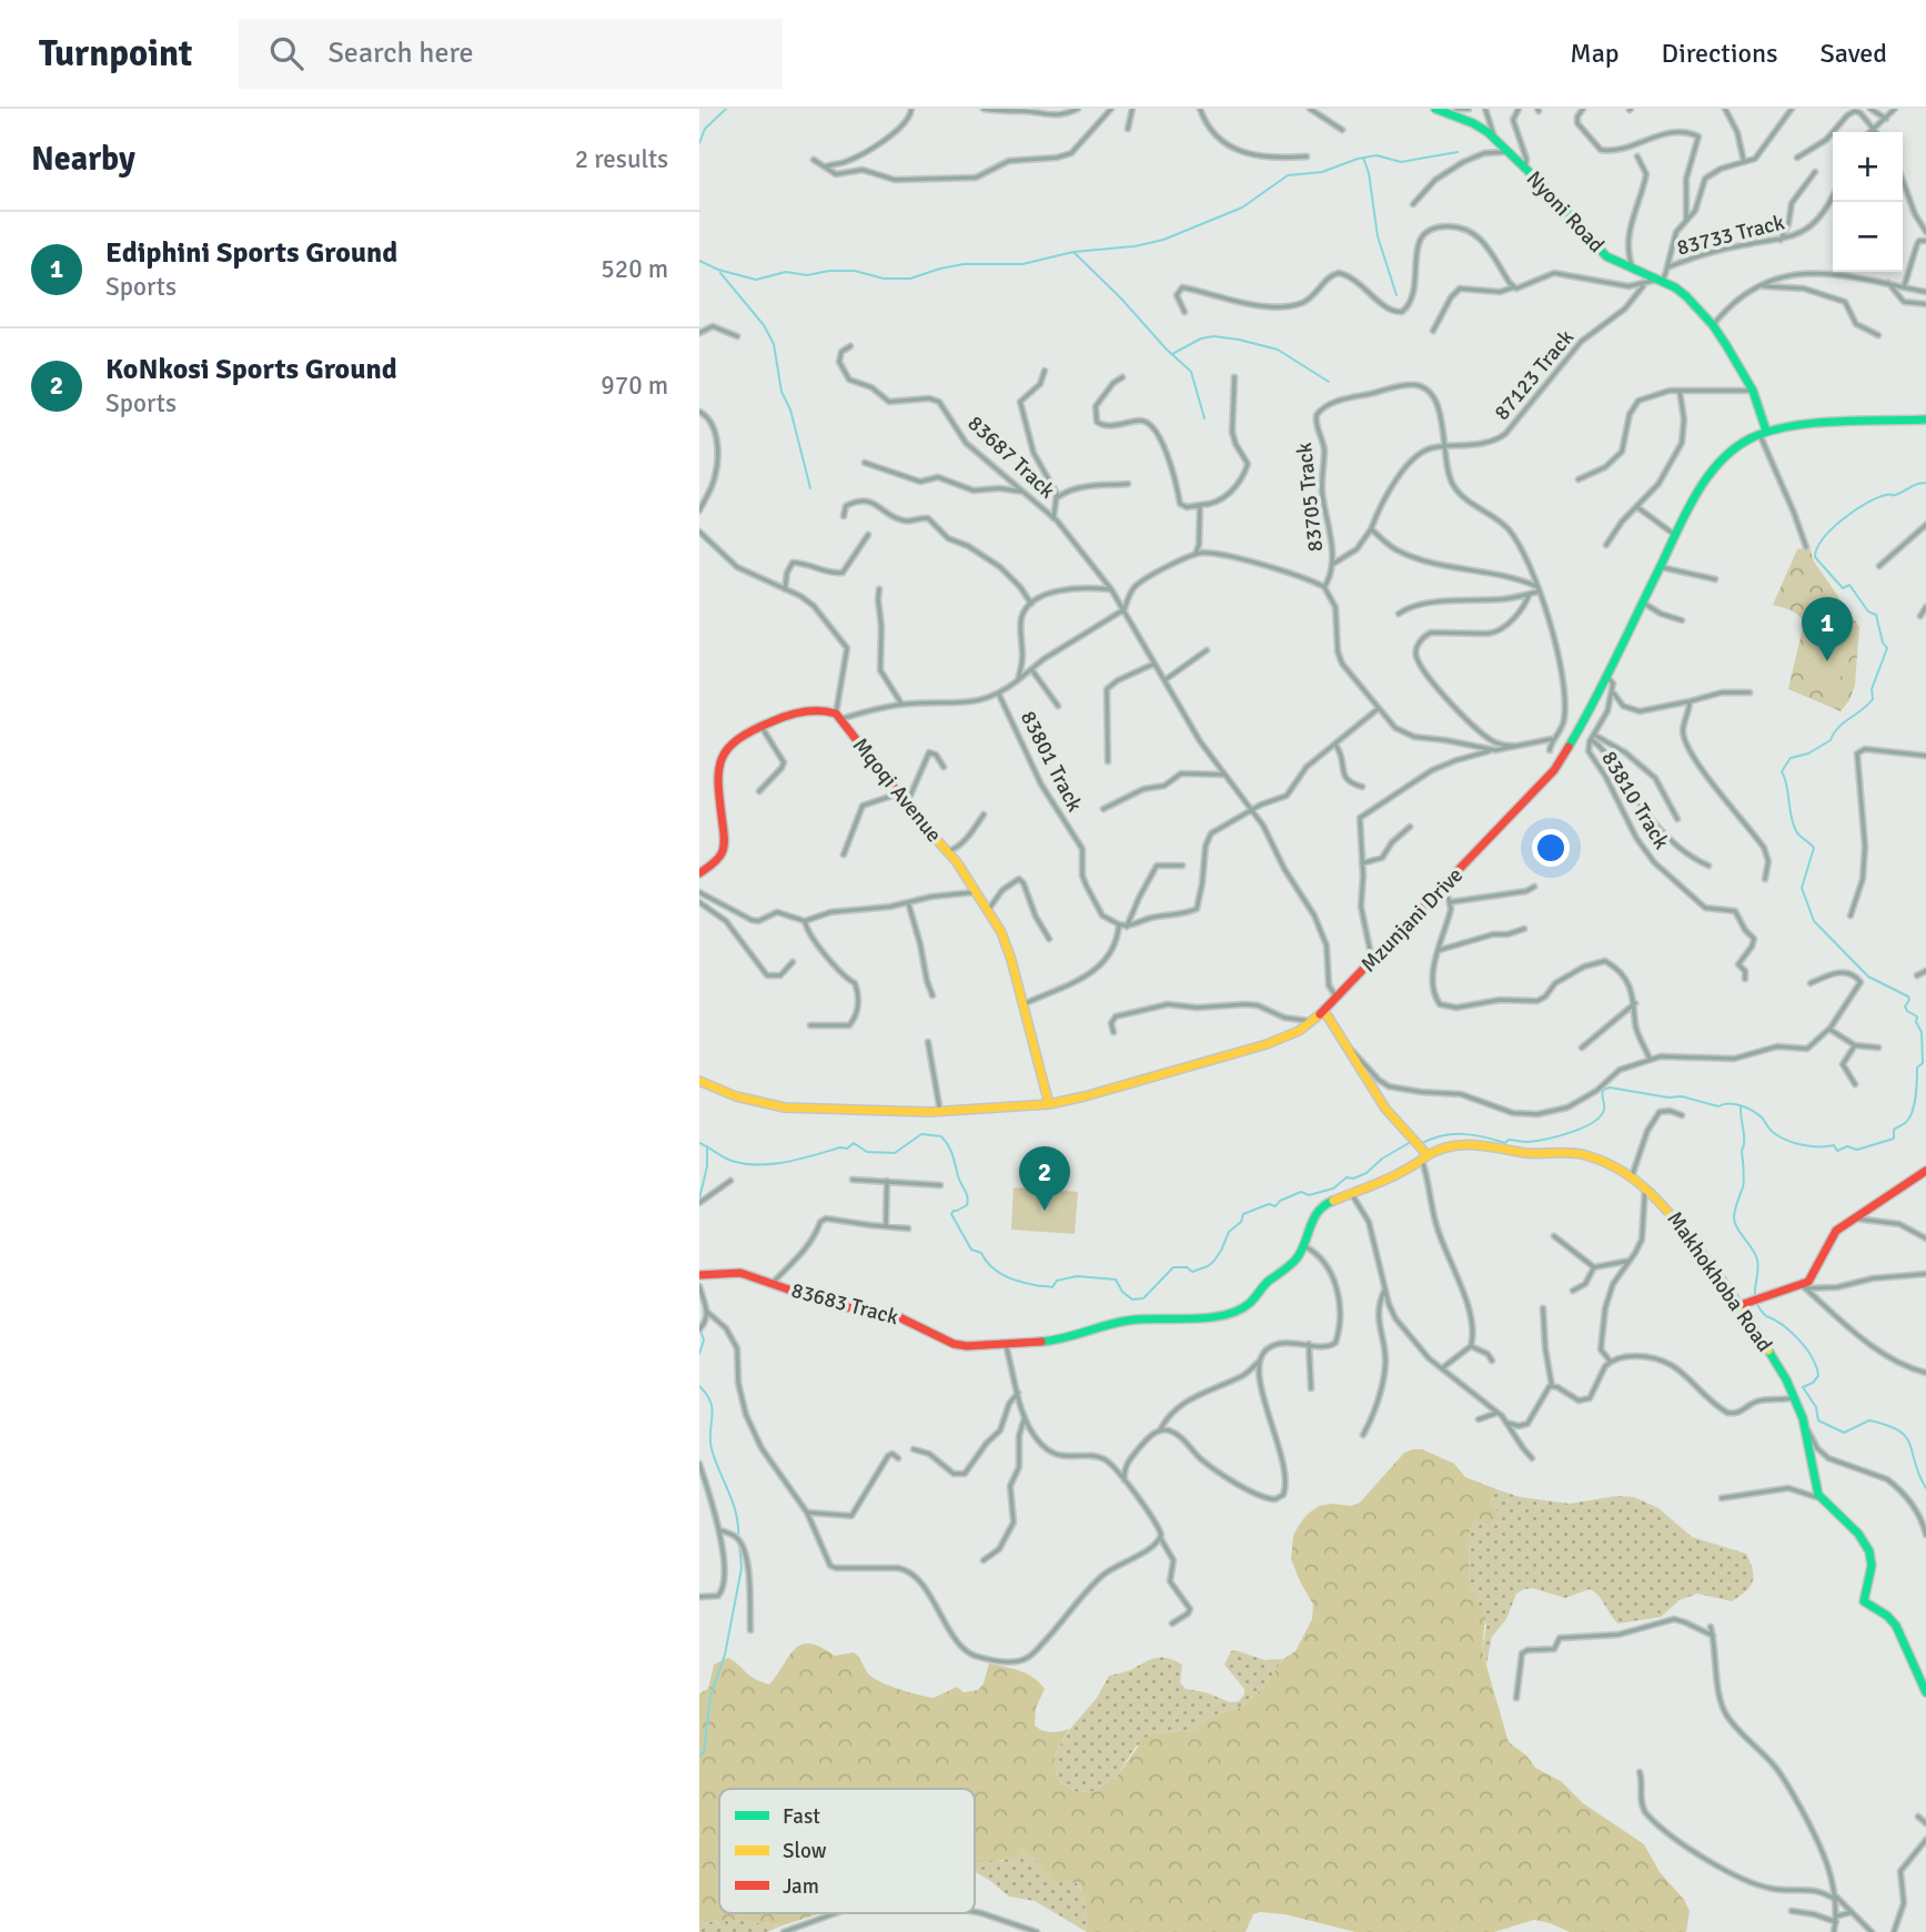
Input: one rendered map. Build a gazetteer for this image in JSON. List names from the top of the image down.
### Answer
{
  "streets": {
    "street": [
      "Nyoni Road",
      "83733 Track",
      "87123 Track",
      "83687 Track",
      "83705 Track",
      "83801 Track",
      "Mqoqi Avenue",
      "83810 Track",
      "Mzunjani Drive",
      "Makhokhoba Road",
      "83683 Track"
    ]
  },
  "crossings": [
    ["Nyoni Road", "83733 Track"],
    ["Nyoni Road", "Mzunjani Drive"],
    ["87123 Track", "83705 Track"],
    ["83687 Track", "Mzunjani Drive"],
    ["Mqoqi Avenue", "Mzunjani Drive"],
    ["Makhokhoba Road", "83683 Track"]
  ],
  "legend": ["Fast", "Slow", "Jam"],
  "page": {
    "header": "Turnpoint",
    "search": "Search here",
    "nav": ["Map", "Directions", "Saved"],
    "heading": ["Nearby", "2 results"],
    "map_buttons": ["+", "−"],
    "list": [
      {
        "mark": "1",
        "name": "Ediphini Sports Ground",
        "note": "Sports",
        "value": "520 m"
      },
      {
        "mark": "2",
        "name": "KoNkosi Sports Ground",
        "note": "Sports",
        "value": "970 m"
      }
    ],
    "pins": ["1", "2"]
  }
}
